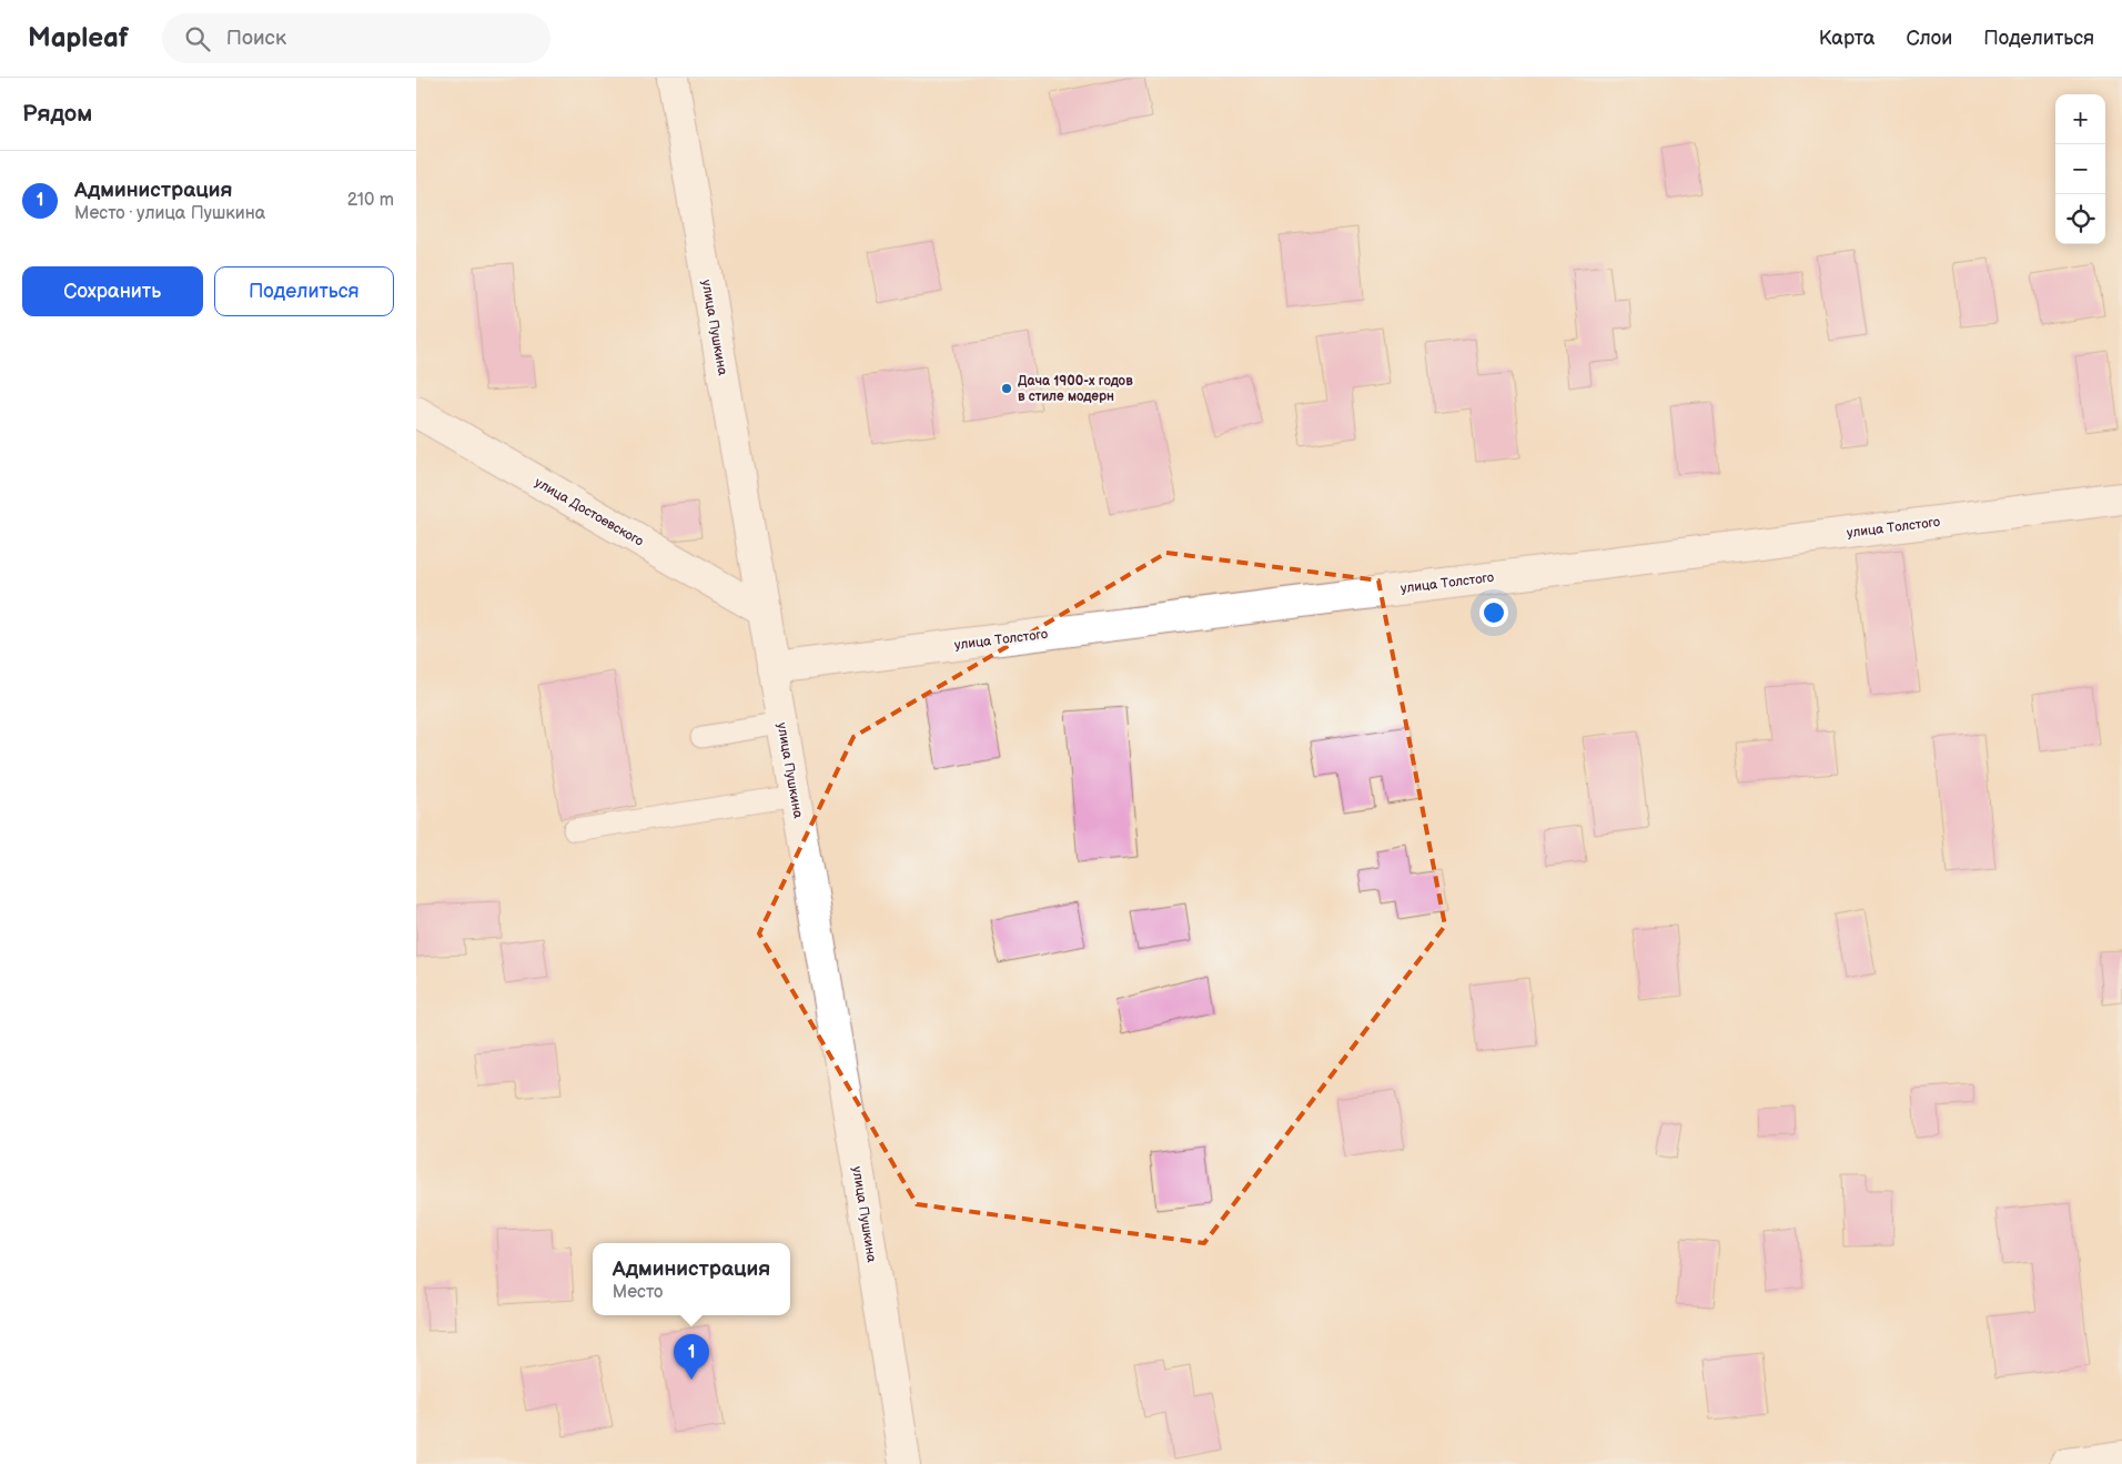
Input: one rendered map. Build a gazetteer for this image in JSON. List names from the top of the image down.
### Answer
{
  "streets": {
    "street": ["улица Пушкина", "улица Достоевского", "улица Толстого"]
  },
  "crossings": [
    ["улица Пушкина", "улица Достоевского"],
    ["улица Пушкина", "улица Толстого"]
  ],
  "places": ["Дача 1900-х годов в стиле модерн"],
  "page": {
    "header": "Mapleaf",
    "search": "Поиск",
    "nav": ["Карта", "Слои", "Поделиться"],
    "heading": "Рядом",
    "map_buttons": ["+", "−"],
    "list": [
      {
        "mark": "1",
        "name": "Администрация",
        "note": "Место · улица Пушкина",
        "value": "210 m"
      }
    ],
    "buttons": ["Сохранить", "Поделиться"],
    "popup": ["Администрация", "Место"],
    "pins": "1"
  }
}
